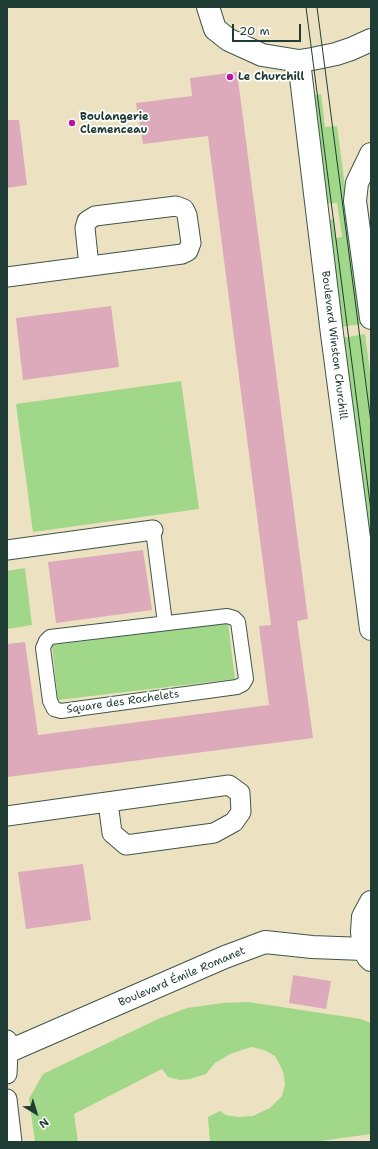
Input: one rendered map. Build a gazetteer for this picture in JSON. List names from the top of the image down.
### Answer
{
  "streets": {
    "street": ["Boulevard Winston Churchill", "Square des Rochelets", "Boulevard Émile Romanet"]
  },
  "places": ["Le Churchill", "Boulangerie Clemenceau"],
  "scale_bar": "20 m",
  "north": "bottom right"
}
